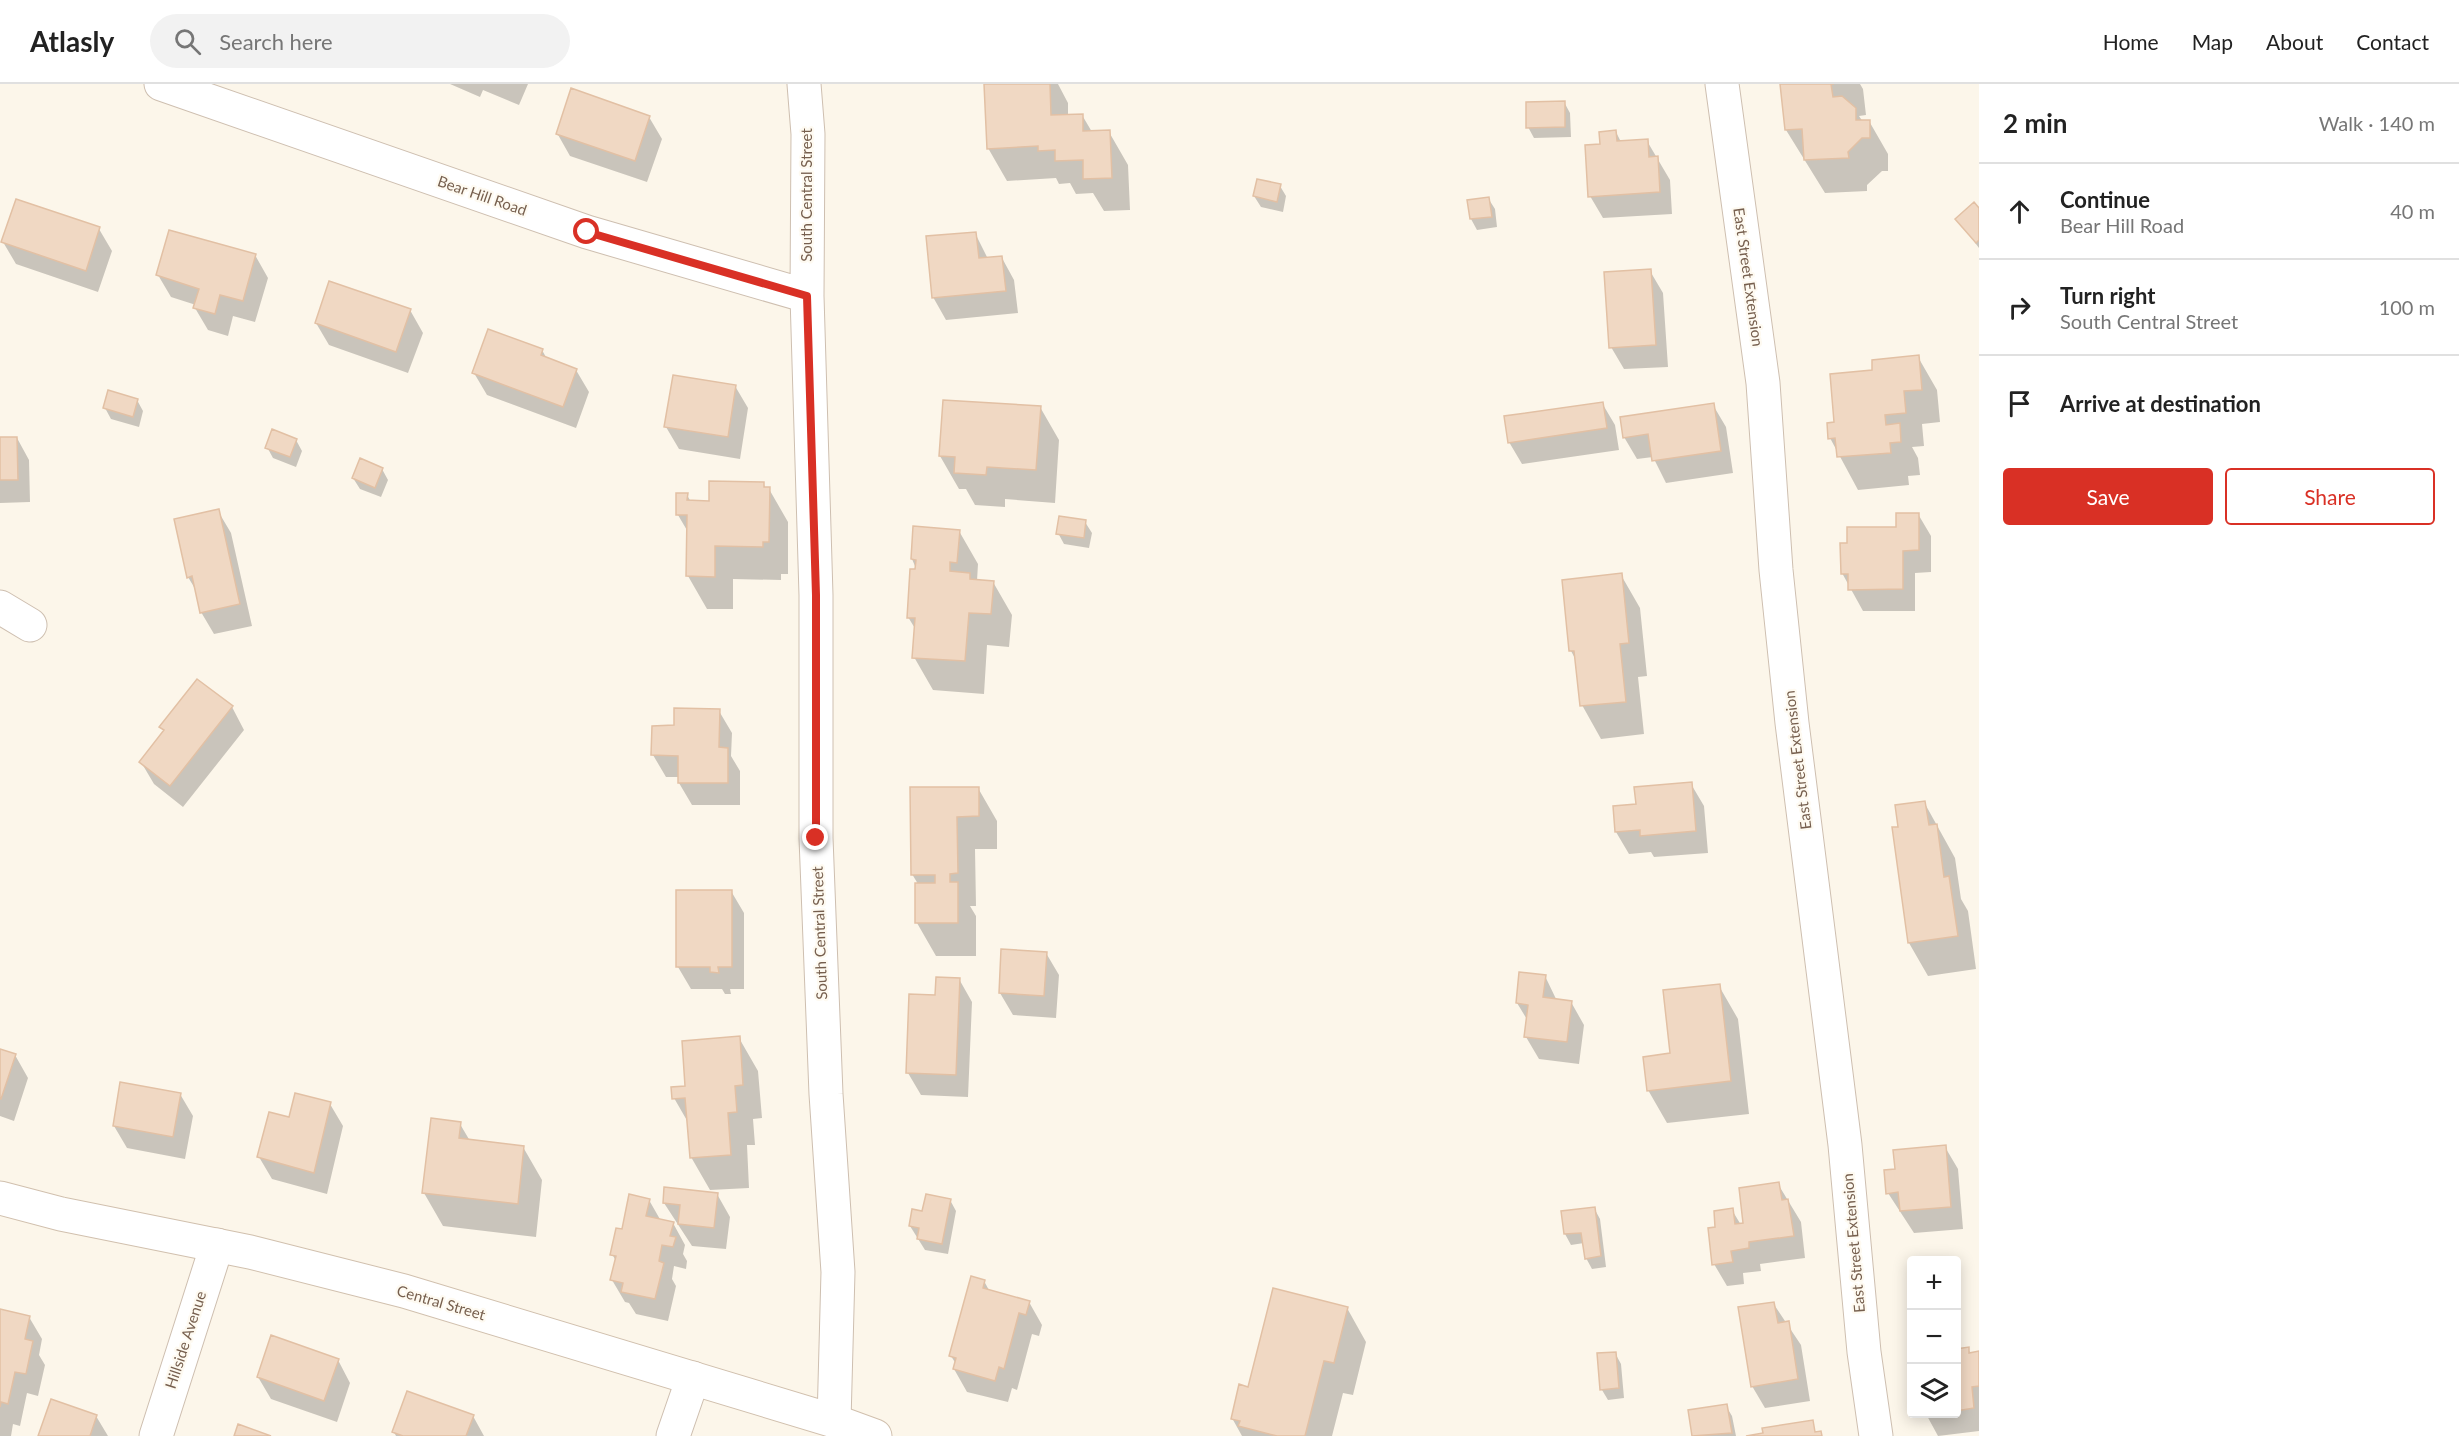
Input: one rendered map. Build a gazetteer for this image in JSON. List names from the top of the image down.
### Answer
{
  "streets": {
    "street": [
      "South Central Street",
      "Bear Hill Road",
      "East Street Extension",
      "Central Street",
      "Hillside Avenue"
    ]
  },
  "crossings": [
    ["South Central Street", "Bear Hill Road"],
    ["South Central Street", "Central Street"],
    ["Central Street", "Hillside Avenue"]
  ],
  "page": {
    "header": "Atlasly",
    "search": "Search here",
    "nav": [
      "Home",
      "Map",
      "About",
      "Contact"
    ],
    "heading": ["2 min", "Walk · 140 m"],
    "list": [
      ["Continue", "Bear Hill Road", "40 m"],
      ["Turn right", "South Central Street", "100 m"],
      "Arrive at destination"
    ],
    "buttons": ["Save", "Share"],
    "map_buttons": ["+", "−"]
  }
}
